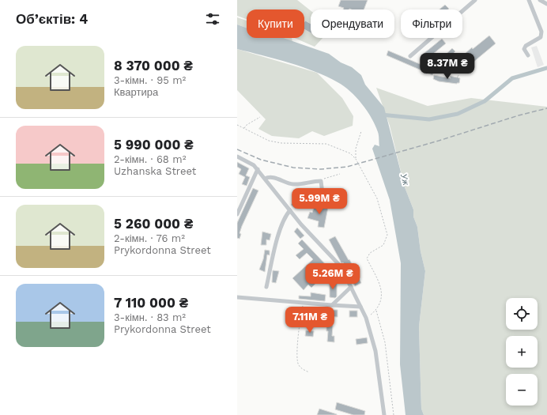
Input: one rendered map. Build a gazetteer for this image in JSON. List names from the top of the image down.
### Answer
{
  "water": ["Уж"],
  "page": {
    "heading": "Об’єктів: 4",
    "chip": ["Купити", "Орендувати", "Фільтри"],
    "list": [
      {
        "name": "8 370 000 ₴",
        "note": "3-кімн. · 95 m² · Квартира"
      },
      {
        "name": "5 990 000 ₴",
        "note": "2-кімн. · 68 m² · Uzhanska Street"
      },
      {
        "name": "5 260 000 ₴",
        "note": "2-кімн. · 76 m² · Prykordonna Street"
      },
      {
        "name": "7 110 000 ₴",
        "note": "3-кімн. · 83 m² · Prykordonna Street"
      }
    ],
    "price": [
      "8.37M ₴",
      "5.99M ₴",
      "5.26M ₴",
      "7.11M ₴"
    ],
    "map_buttons": ["+", "−"]
  }
}
